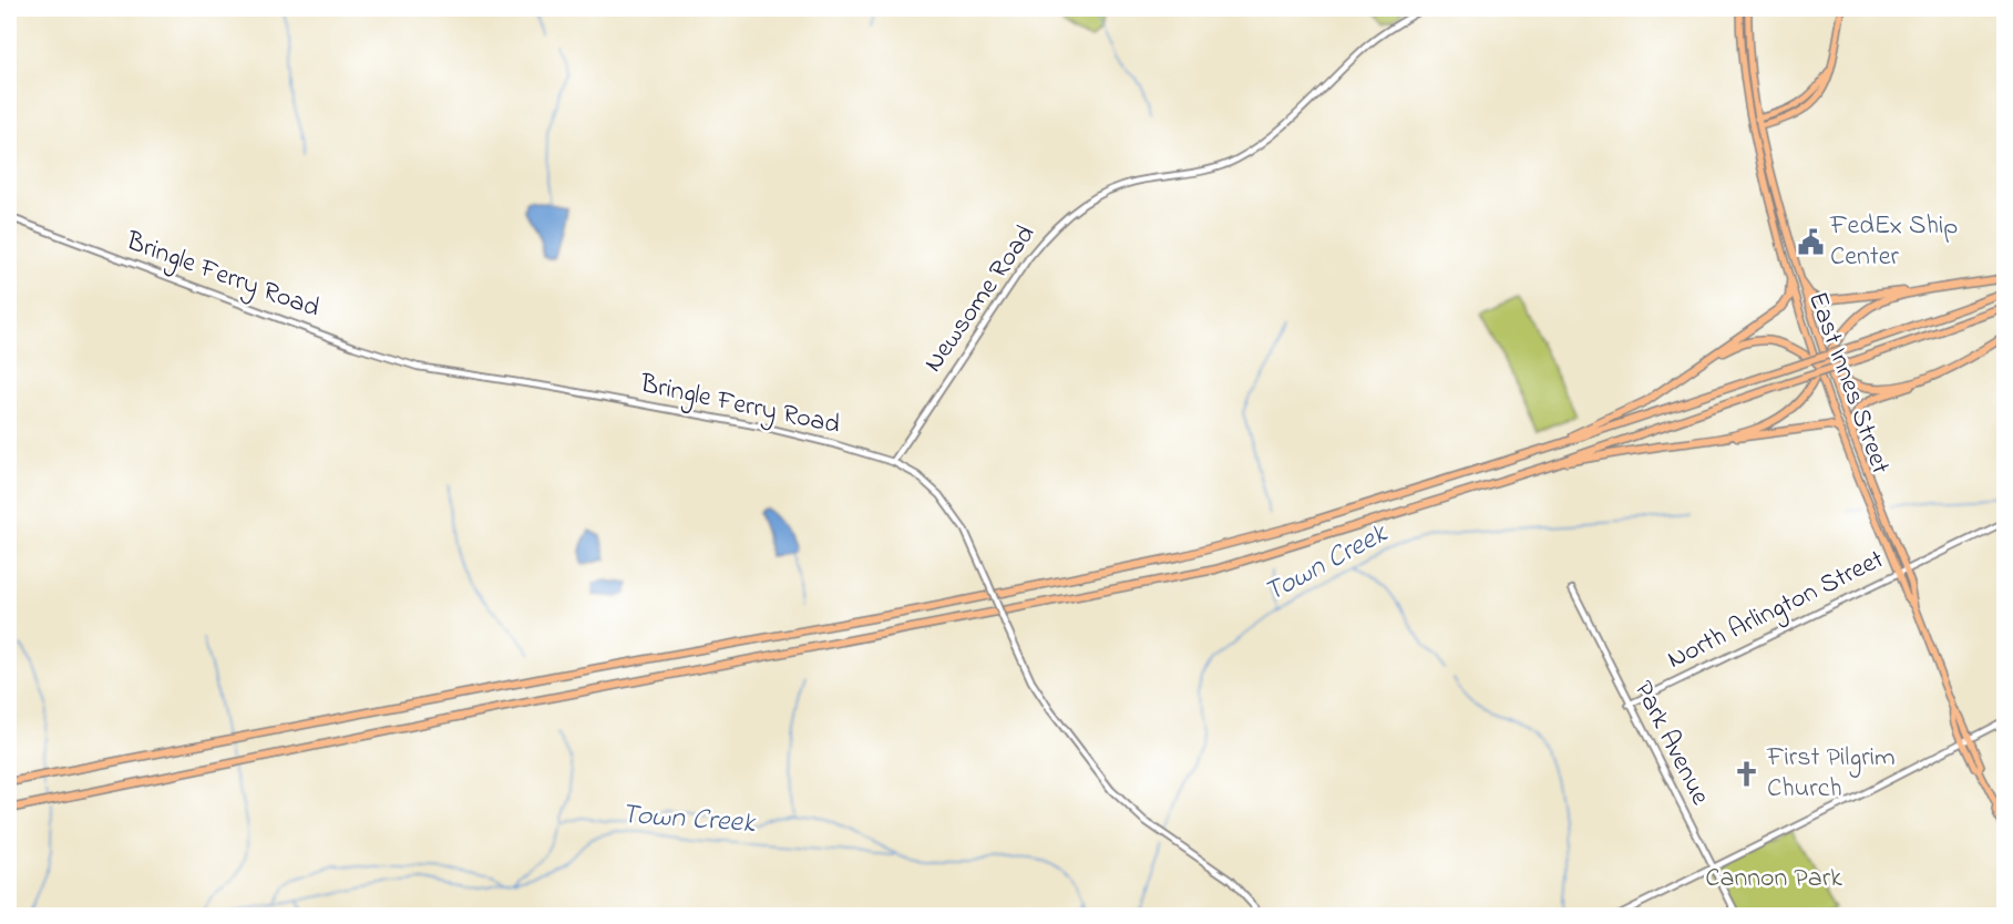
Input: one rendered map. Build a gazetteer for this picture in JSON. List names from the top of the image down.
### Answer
{
  "streets": {
    "main road": ["East Innes Street"],
    "street": [
      "Bringle Ferry Road",
      "Newsome Road",
      "North Arlington Street",
      "Park Avenue"
    ]
  },
  "crossings": [
    ["Bringle Ferry Road", "Newsome Road"],
    ["East Innes Street", "North Arlington Street"],
    ["North Arlington Street", "Park Avenue"]
  ],
  "water": ["Town Creek"],
  "parks": ["Cannon Park"],
  "places": {
    "public building": ["FedEx Ship Center"],
    "church": ["First Pilgrim Church"]
  }
}
